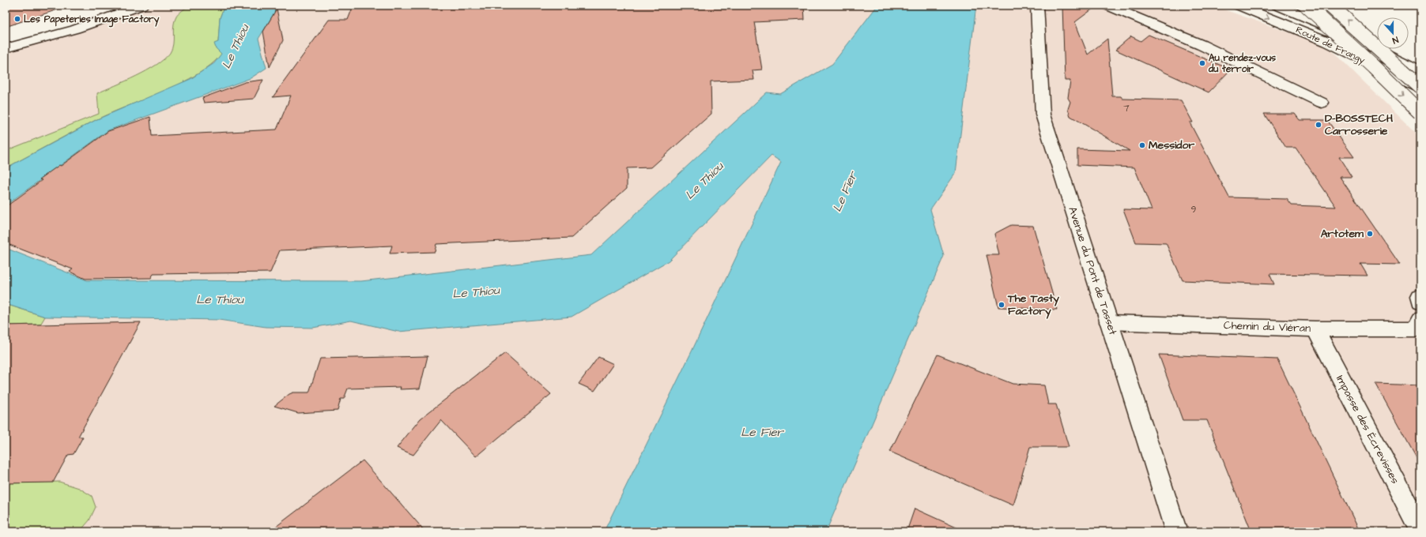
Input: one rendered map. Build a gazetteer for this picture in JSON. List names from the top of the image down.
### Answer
{
  "streets": {
    "main road": [
      "Route de Frangy",
      "Avenue du Pont de Tasset",
      "Chemin du Viéran",
      "Impasse des Écrevisses"
    ]
  },
  "crossings": [
    ["Avenue du Pont de Tasset", "Chemin du Viéran"],
    ["Chemin du Viéran", "Impasse des Écrevisses"]
  ],
  "water": ["Le Thiou", "Le Fier"],
  "places": [
    "Les Papeteries Image Factory",
    "Au rendez-vous du terroir",
    "D-BOSSTECH Carrosserie",
    "Messidor",
    "Artotem",
    "The Tasty Factory"
  ],
  "house_numbers": ["7", "9"],
  "north": "bottom"
}
